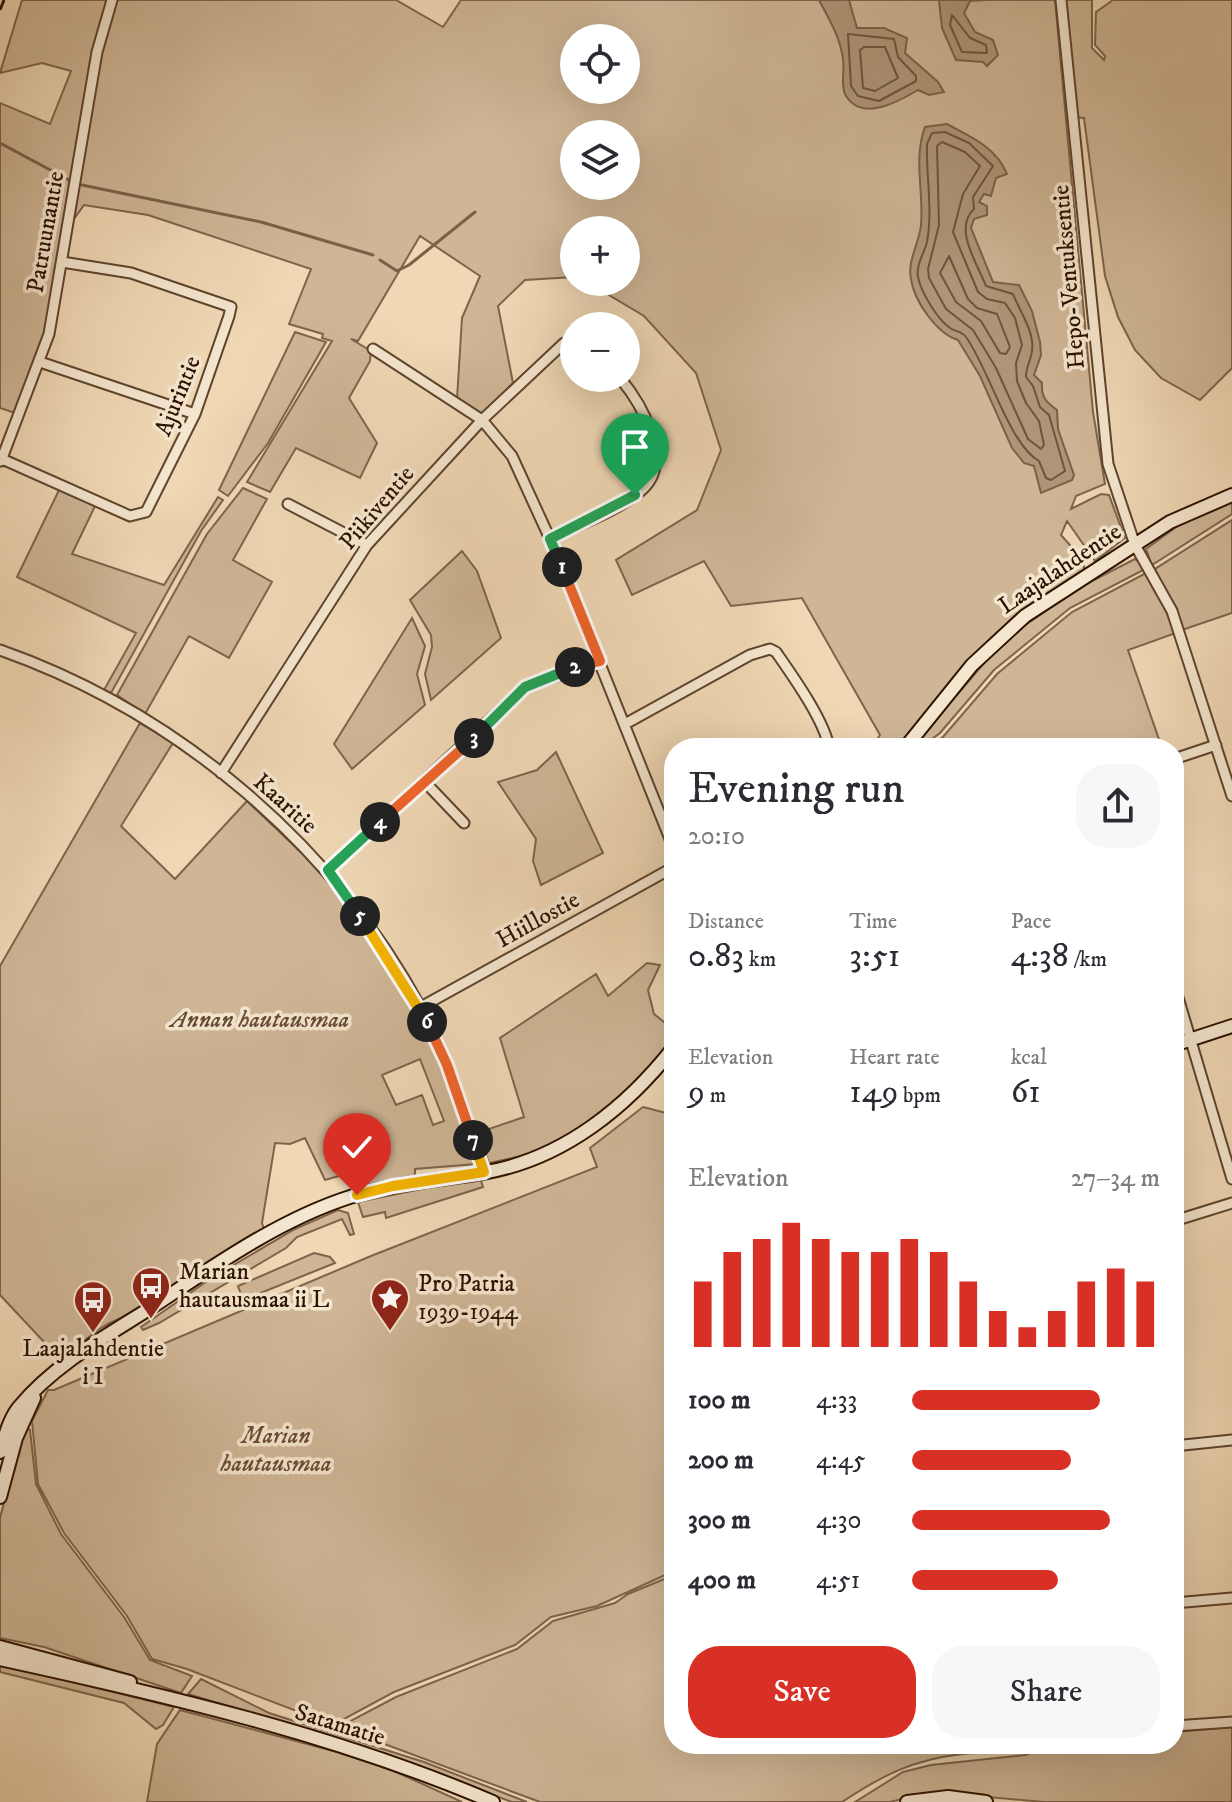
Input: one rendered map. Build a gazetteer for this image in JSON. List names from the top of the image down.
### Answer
{
  "streets": {
    "street": [
      "Patruunantie",
      "Hepo-Ventuksentie",
      "Ajurintie",
      "Piikiventie",
      "Laajalahdentie",
      "Kaaritie",
      "Hiillostie",
      "Satamatie"
    ]
  },
  "crossings": [
    ["Patruunantie", "Ajurintie"],
    ["Hepo-Ventuksentie", "Laajalahdentie"],
    ["Piikiventie", "Kaaritie"],
    ["Kaaritie", "Hiillostie"]
  ],
  "parks": ["Annan hautausmaa", "Marian hautausmaa"],
  "places": {
    "bus stop": ["Marian hautausmaa ii L", "Laajalahdentie i I"],
    "place": ["Pro Patria 1939-1944"]
  },
  "page": {
    "map_buttons": ["+", "−"],
    "pins": [
      "1",
      "2",
      "3",
      "4",
      "5",
      "6",
      "7"
    ],
    "heading": ["Evening run", "20:10"],
    "stats": [
      ["Distance", "0.83 km"],
      ["Time", "3:51"],
      ["Pace", "4:38 /km"],
      ["Elevation", "9 m"],
      ["Heart rate", "149 bpm"],
      ["kcal", "61"]
    ],
    "chart": ["Elevation", "27–34 m"],
    "list": [
      {
        "name": "100 m",
        "note": "4:33"
      },
      {
        "name": "200 m",
        "note": "4:45"
      },
      {
        "name": "300 m",
        "note": "4:30"
      },
      {
        "name": "400 m",
        "note": "4:51"
      }
    ],
    "buttons": ["Save", "Share"]
  }
}
